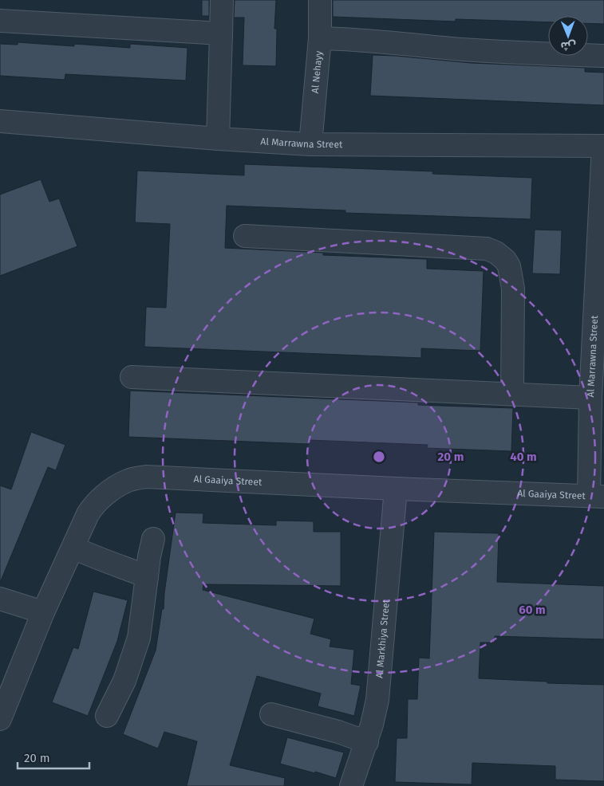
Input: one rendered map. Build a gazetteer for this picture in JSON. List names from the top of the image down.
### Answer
{
  "streets": {
    "street": [
      "Al Nehayy",
      "Al Marrawna Street",
      "Al Gaaiya Street",
      "Al Markhiya Street"
    ]
  },
  "crossings": [
    ["Al Nehayy", "Al Marrawna Street"],
    ["Al Marrawna Street", "Al Gaaiya Street"],
    ["Al Gaaiya Street", "Al Markhiya Street"]
  ],
  "scale_bar": "20 m",
  "north": "bottom",
  "rings": ["20 m", "40 m", "60 m"]
}
